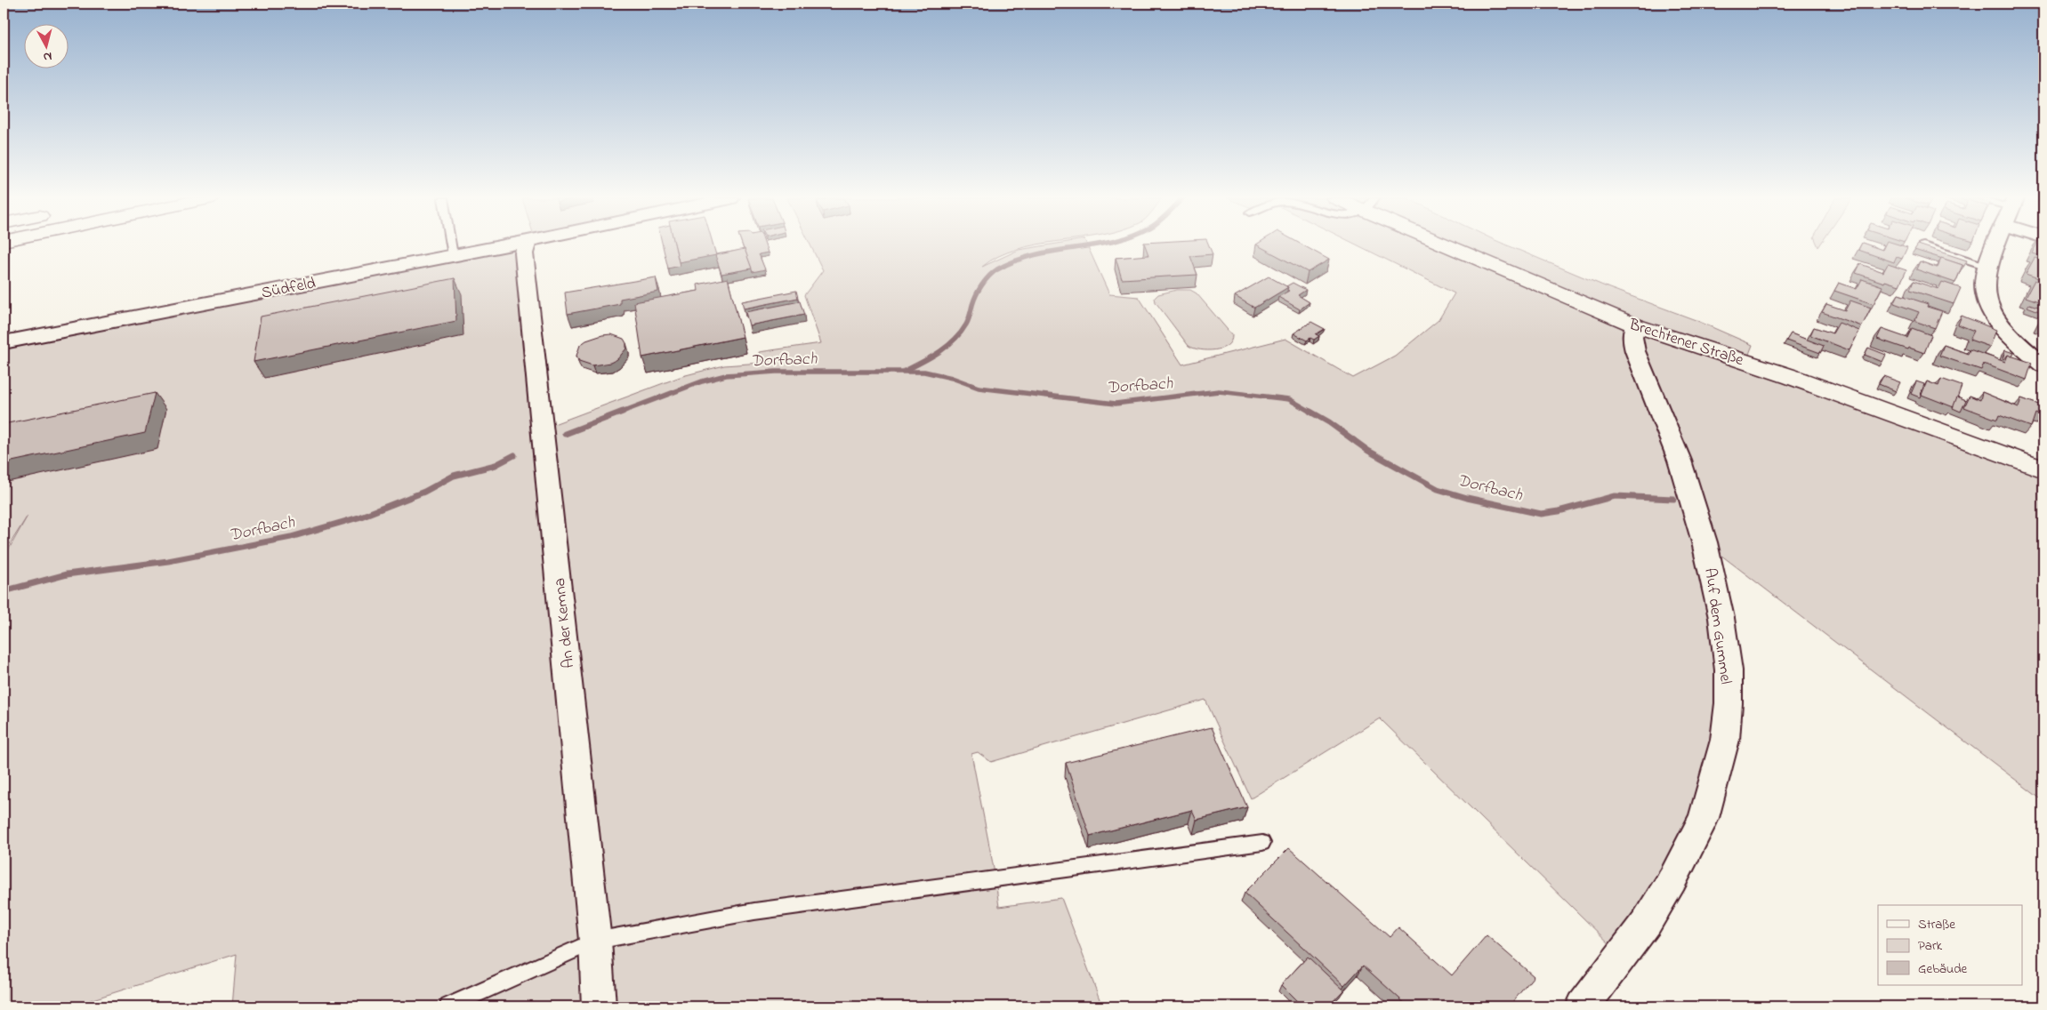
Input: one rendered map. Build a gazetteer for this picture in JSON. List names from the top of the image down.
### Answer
{
  "streets": {
    "main road": ["Brechtener Straße"],
    "street": ["Südfeld", "An der Kemna", "Auf dem Gummel"]
  },
  "crossings": [
    ["Brechtener Straße", "Auf dem Gummel"]
  ],
  "water": ["Dorfbach"],
  "legend": ["Straße", "Park", "Gebäude"],
  "north": "bottom"
}
